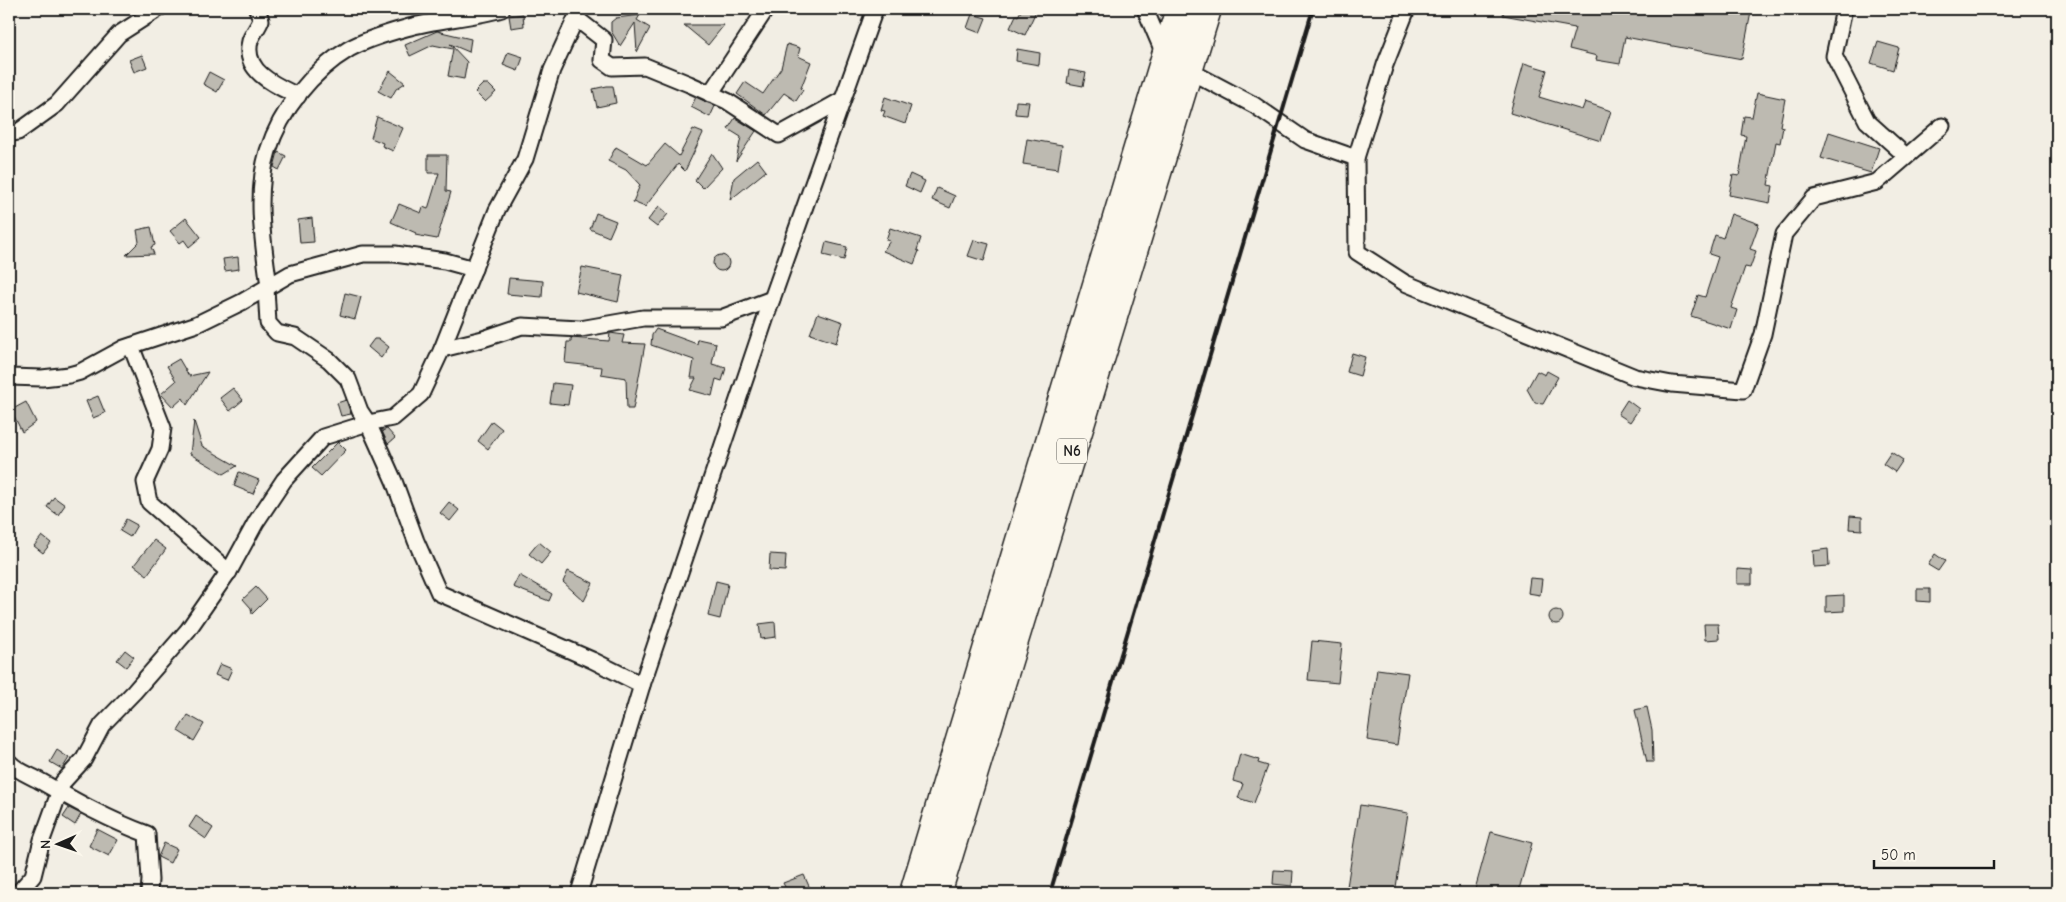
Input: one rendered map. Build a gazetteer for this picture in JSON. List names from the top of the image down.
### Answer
{
  "streets": {
    "highway": ["N6"]
  },
  "scale_bar": "50 m",
  "north": "left"
}
